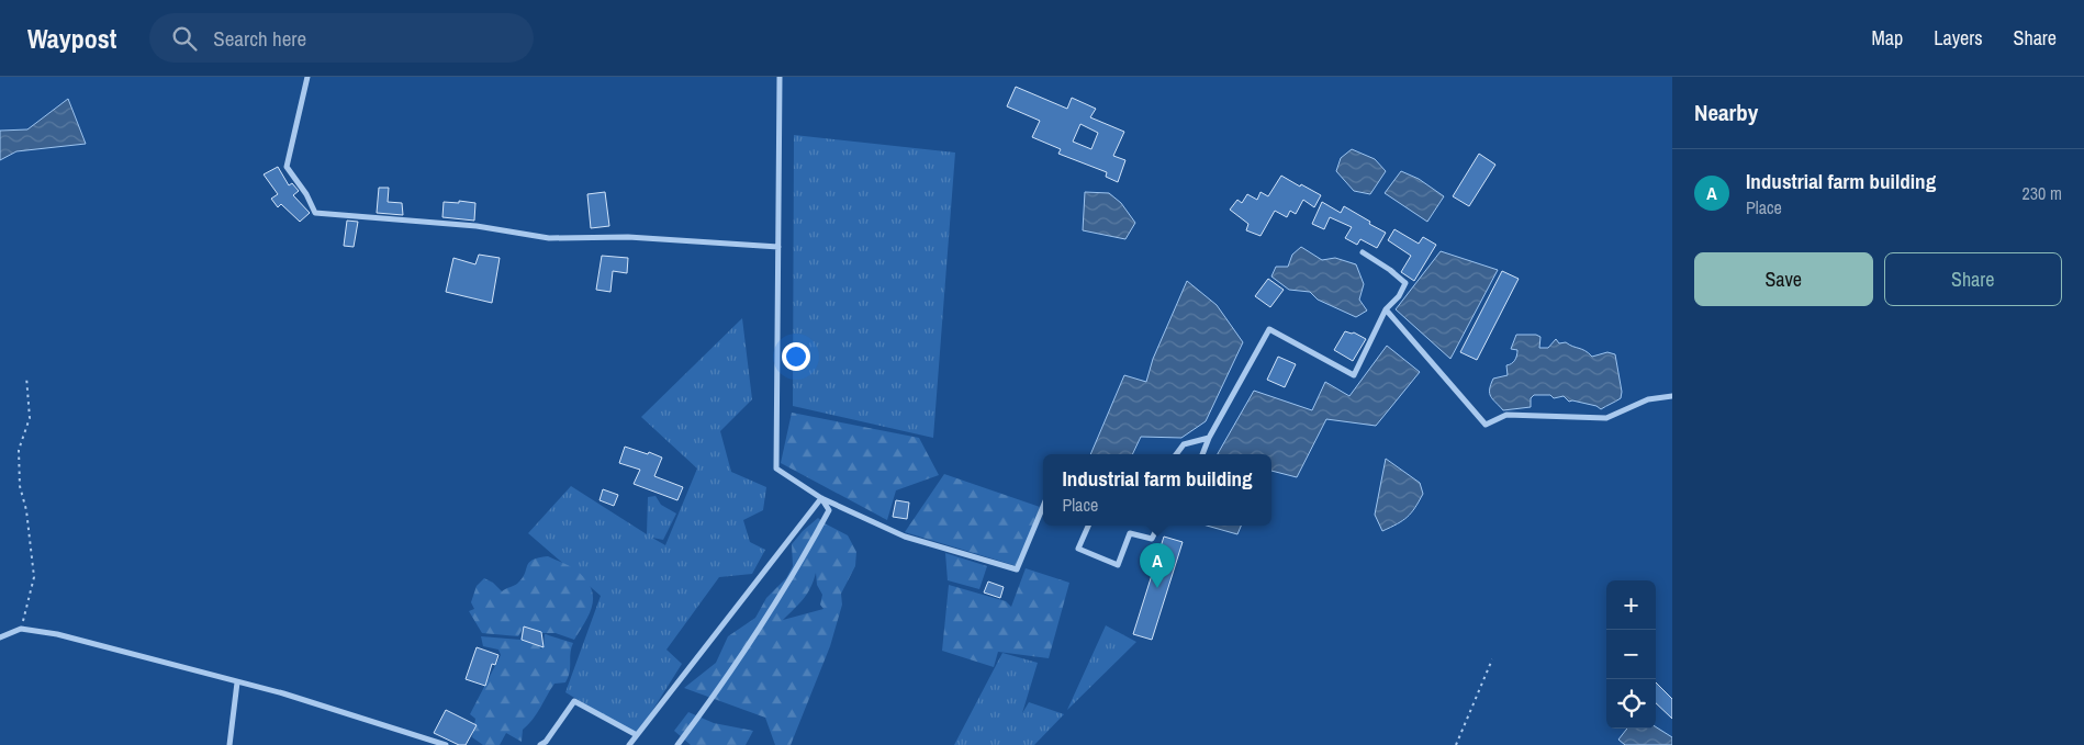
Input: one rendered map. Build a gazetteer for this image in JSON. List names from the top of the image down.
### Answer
{
  "page": {
    "header": "Waypost",
    "search": "Search here",
    "nav": ["Map", "Layers", "Share"],
    "heading": "Nearby",
    "list": [
      {
        "mark": "A",
        "name": "Industrial farm building",
        "note": "Place",
        "value": "230 m"
      }
    ],
    "buttons": ["Save", "Share"],
    "popup": ["Industrial farm building", "Place"],
    "pins": "A",
    "map_buttons": ["+", "−"]
  }
}
